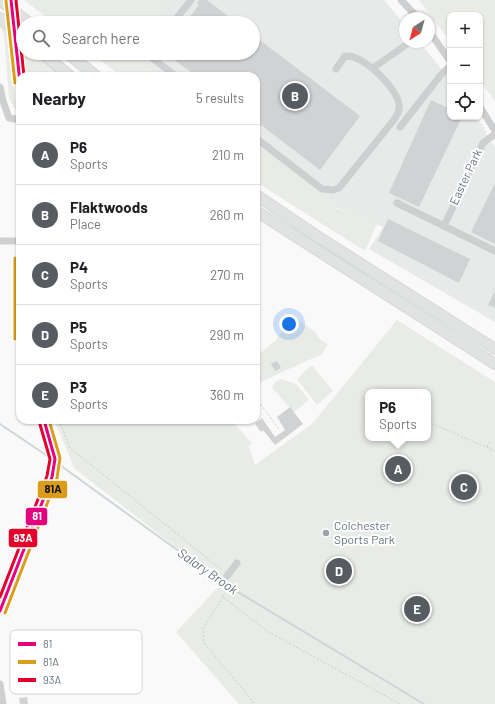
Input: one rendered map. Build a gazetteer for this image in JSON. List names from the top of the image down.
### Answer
{
  "streets": {
    "street": ["Easter Park"]
  },
  "water": ["Salary Brook"],
  "places": ["Colchester Sports Park"],
  "lines": ["transit line 81", "transit line 93A", "transit line 81A"],
  "legend": ["81", "81A", "93A"],
  "north": "bottom left",
  "page": {
    "map_buttons": ["+", "−"],
    "search": "Search here",
    "heading": ["Nearby", "5 results"],
    "pins": [
      "B",
      "A",
      "C",
      "D",
      "E"
    ],
    "list": [
      {
        "mark": "A",
        "name": "P6",
        "note": "Sports",
        "value": "210 m"
      },
      {
        "mark": "B",
        "name": "Flaktwoods",
        "note": "Place",
        "value": "260 m"
      },
      {
        "mark": "C",
        "name": "P4",
        "note": "Sports",
        "value": "270 m"
      },
      {
        "mark": "D",
        "name": "P5",
        "note": "Sports",
        "value": "290 m"
      },
      {
        "mark": "E",
        "name": "P3",
        "note": "Sports",
        "value": "360 m"
      }
    ],
    "popup": ["P6", "Sports"]
  }
}
